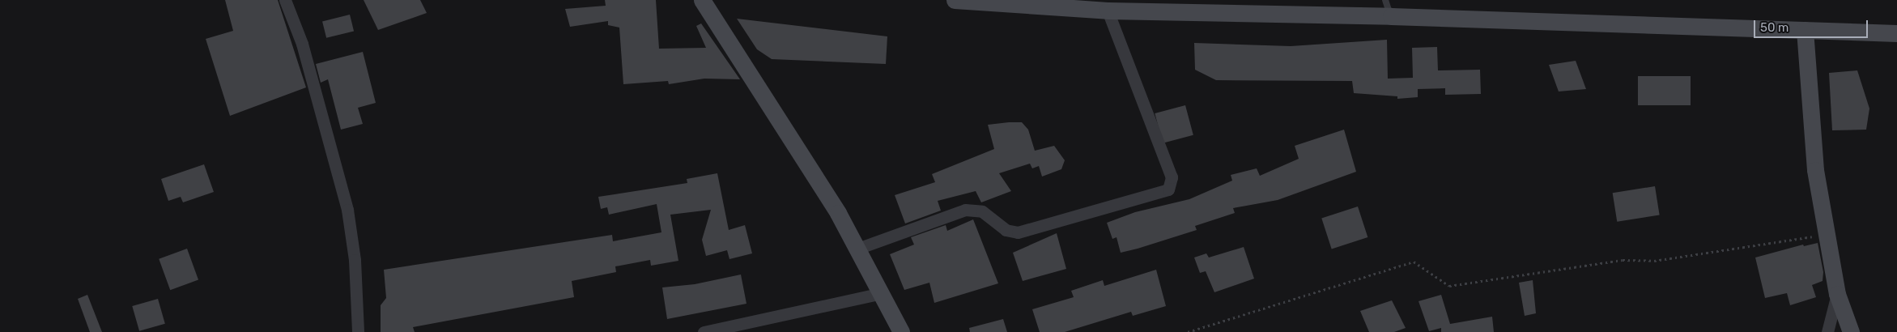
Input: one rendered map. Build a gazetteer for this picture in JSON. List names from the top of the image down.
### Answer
{
  "scale_bar": "50 m"
}
